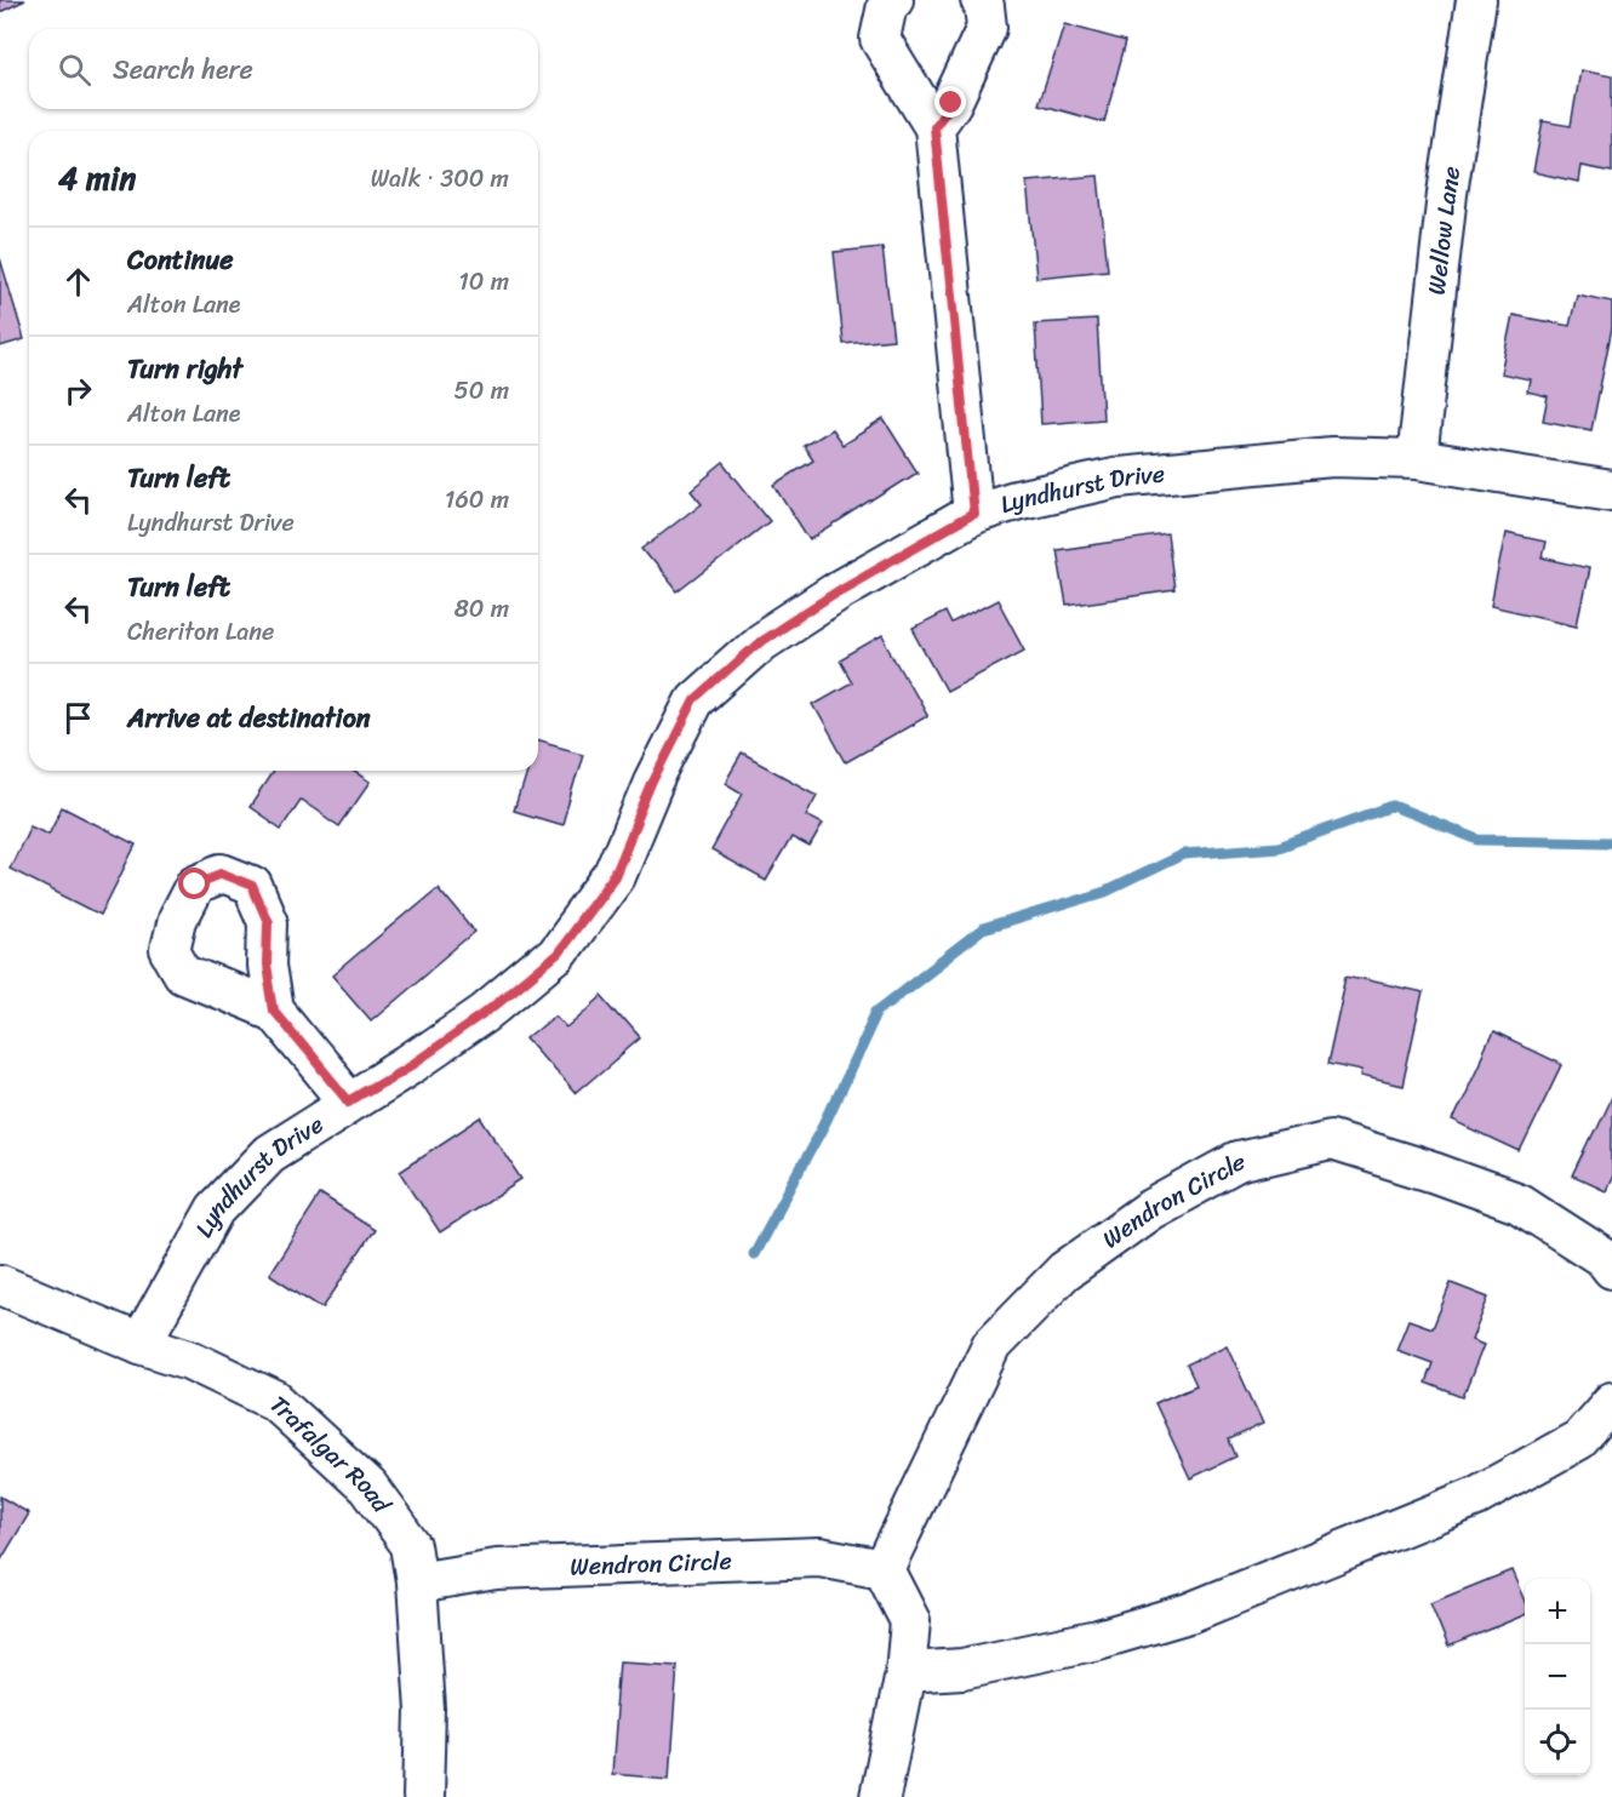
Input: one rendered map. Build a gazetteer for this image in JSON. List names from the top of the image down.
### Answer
{
  "streets": {
    "street": [
      "Wellow Lane",
      "Lyndhurst Drive",
      "Wendron Circle",
      "Trafalgar Road"
    ]
  },
  "crossings": [
    ["Wellow Lane", "Lyndhurst Drive"],
    ["Lyndhurst Drive", "Trafalgar Road"],
    ["Wendron Circle", "Trafalgar Road"]
  ],
  "page": {
    "search": "Search here",
    "heading": ["4 min", "Walk · 300 m"],
    "list": [
      ["Continue", "Alton Lane", "10 m"],
      ["Turn right", "Alton Lane", "50 m"],
      ["Turn left", "Lyndhurst Drive", "160 m"],
      ["Turn left", "Cheriton Lane", "80 m"],
      "Arrive at destination"
    ],
    "map_buttons": ["+", "−"]
  }
}
